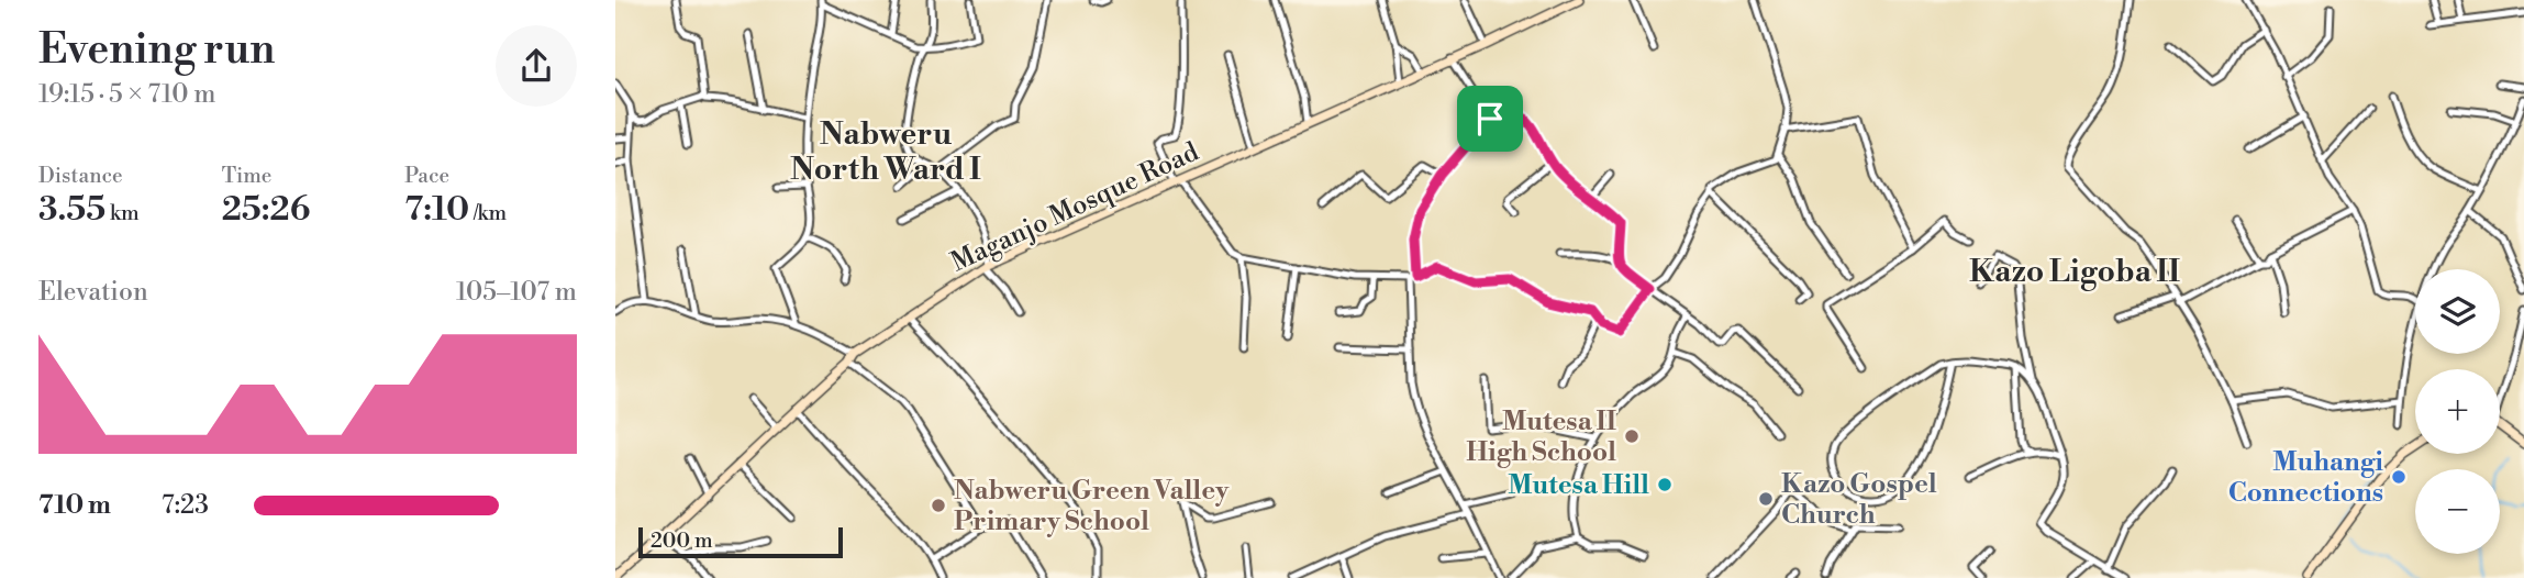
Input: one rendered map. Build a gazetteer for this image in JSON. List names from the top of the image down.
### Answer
{
  "streets": {
    "street": ["Maganjo Mosque Road"]
  },
  "districts": ["Nabweru North Ward I", "Kazo Ligoba II"],
  "places": [
    "Mutesa II High School",
    "Muhangi Connections",
    "Mutesa Hill",
    "Kazo Gospel Church",
    "Nabweru Green Valley Primary School"
  ],
  "scale_bar": "200 m",
  "page": {
    "heading": ["Evening run", "19:15 · 5 × 710 m"],
    "stats": [
      ["Distance", "3.55 km"],
      ["Time", "25:26"],
      ["Pace", "7:10 /km"]
    ],
    "chart": ["Elevation", "105–107 m"],
    "map_buttons": ["+", "−"],
    "list": [
      {
        "name": "710 m",
        "note": "7:23"
      }
    ],
    "scale": "200 m"
  }
}
